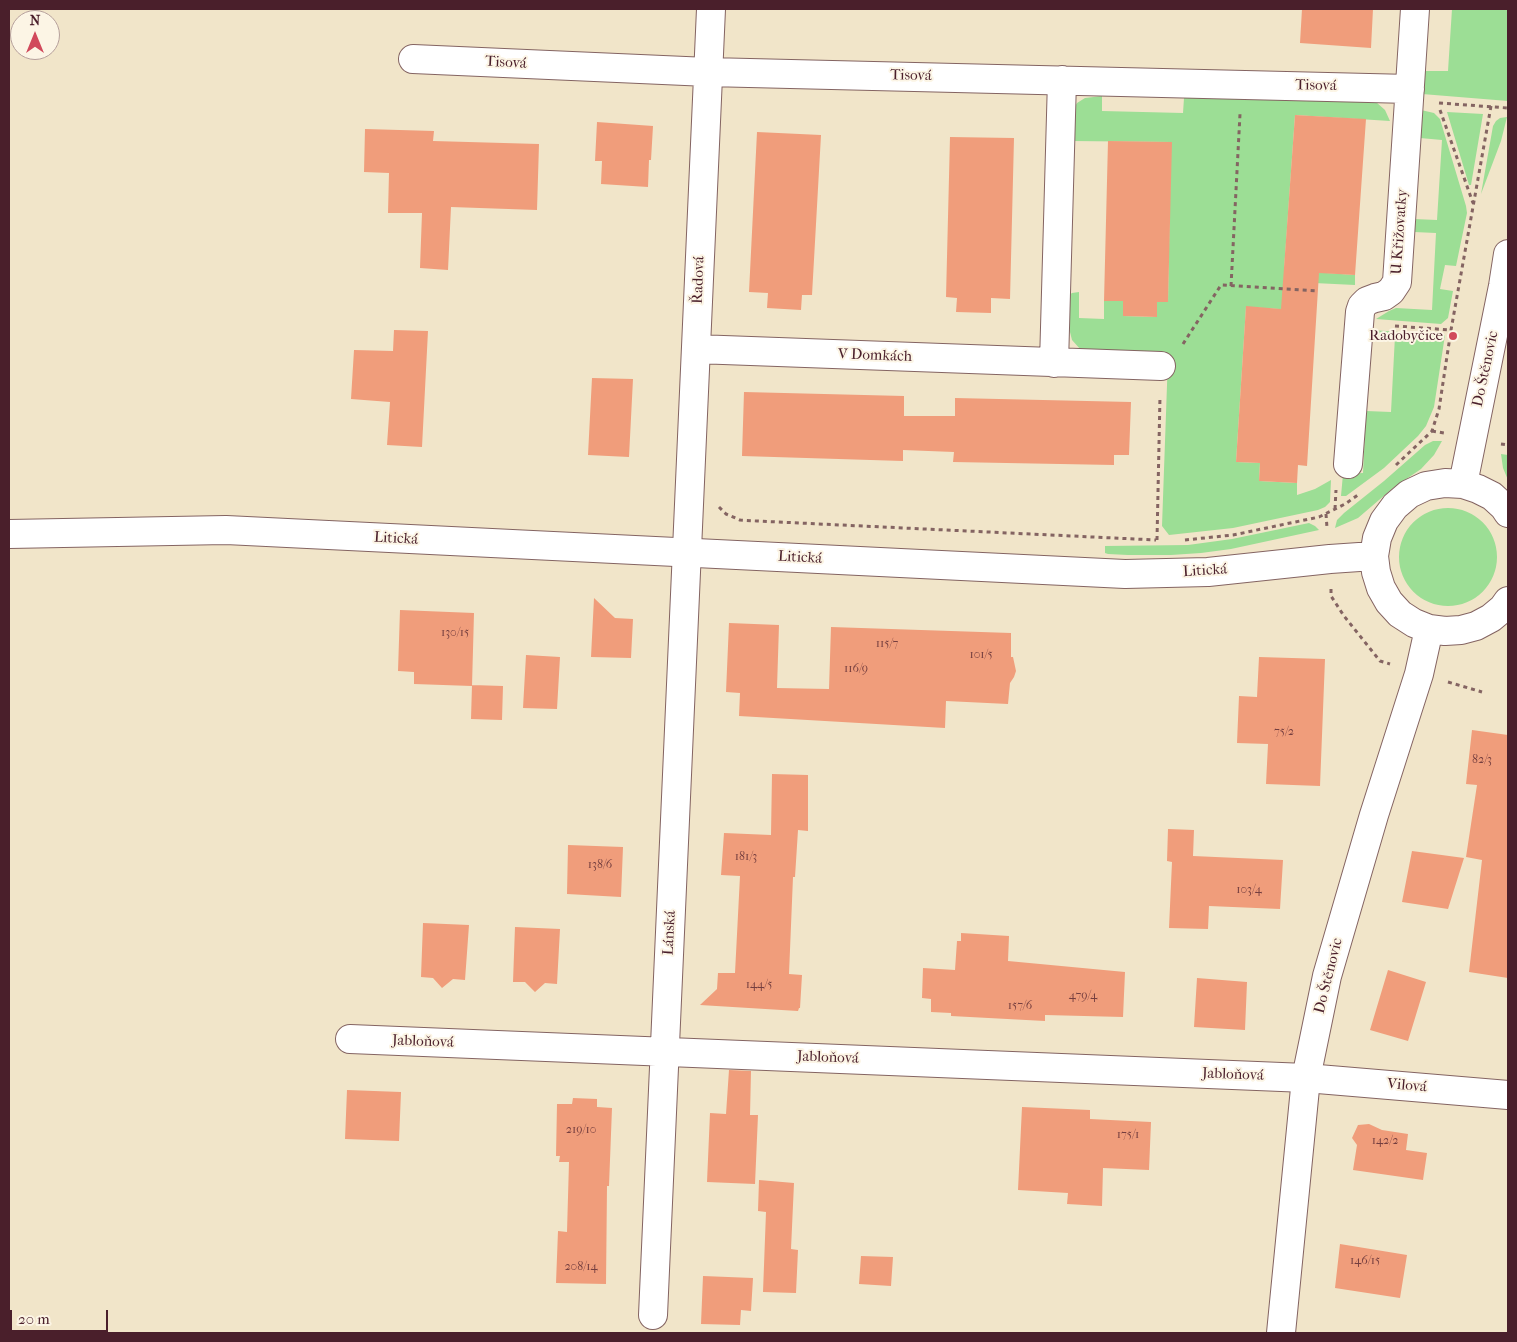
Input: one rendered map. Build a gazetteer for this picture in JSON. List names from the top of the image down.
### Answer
{
  "streets": {
    "street": [
      "Tisová",
      "U Křižovatky",
      "Řadová",
      "V Domkách",
      "Do Štěnovic",
      "Litická",
      "Lánská",
      "Jabloňová",
      "Vilová"
    ]
  },
  "crossings": [
    ["Tisová", "U Křižovatky"],
    ["Tisová", "Řadová"],
    ["Řadová", "V Domkách"],
    ["Řadová", "Litická"],
    ["Řadová", "Lánská"],
    ["Do Štěnovic", "Jabloňová"],
    ["Do Štěnovic", "Vilová"],
    ["Litická", "Lánská"],
    ["Lánská", "Jabloňová"],
    ["Jabloňová", "Vilová"]
  ],
  "places": ["Radobyčice"],
  "house_numbers": [
    "130/15",
    "115/7",
    "101/5",
    "116/9",
    "75/2",
    "82/3",
    "181/3",
    "138/6",
    "103/4",
    "144/5",
    "479/4",
    "157/6",
    "219/10",
    "175/1",
    "142/2",
    "146/15",
    "208/14"
  ],
  "scale_bar": "20 m",
  "north": "top"
}
